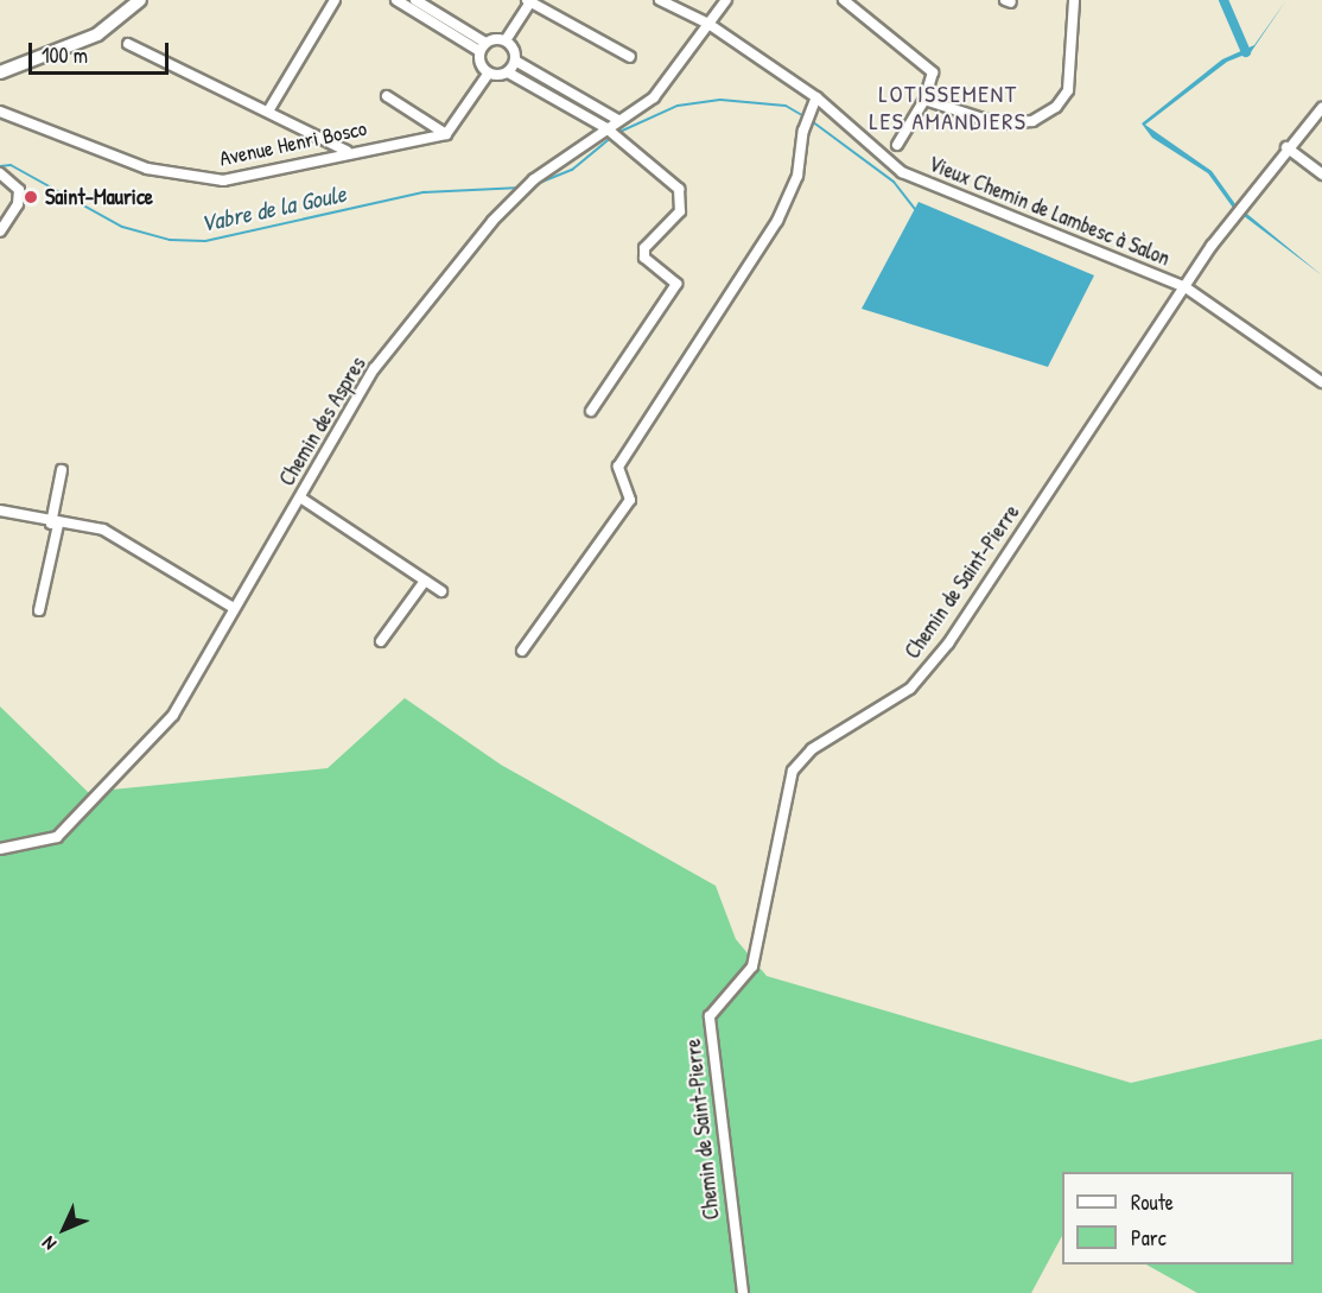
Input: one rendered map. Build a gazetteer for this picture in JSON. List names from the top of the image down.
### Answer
{
  "streets": {
    "street": [
      "Avenue Henri Bosco",
      "Vieux Chemin de Lambesc à Salon",
      "Chemin des Aspres",
      "Chemin de Saint-Pierre"
    ]
  },
  "crossings": [
    ["Vieux Chemin de Lambesc à Salon", "Chemin des Aspres"],
    ["Vieux Chemin de Lambesc à Salon", "Chemin de Saint-Pierre"]
  ],
  "districts": ["LOTISSEMENT LES AMANDIERS"],
  "water": ["Vabre de la Goule"],
  "places": ["Saint-Maurice"],
  "legend": ["Route", "Parc"],
  "scale_bar": "100 m",
  "north": "bottom left"
}
